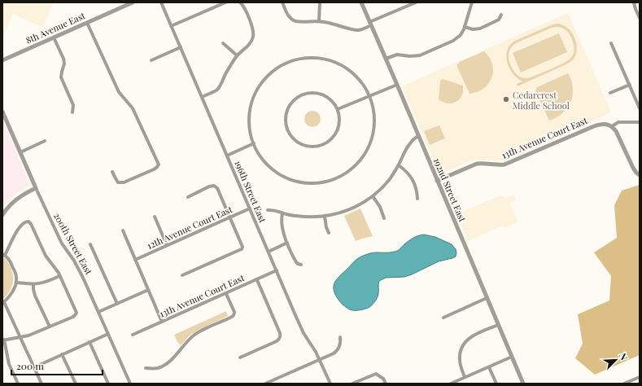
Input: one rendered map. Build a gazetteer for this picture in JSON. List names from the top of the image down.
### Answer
{
  "streets": {
    "street": [
      "8th Avenue East",
      "13th Avenue Court East",
      "192nd Street East",
      "196th Street East",
      "12th Avenue Court East",
      "200th Street East"
    ]
  },
  "crossings": [
    ["13th Avenue Court East", "192nd Street East"],
    ["13th Avenue Court East", "196th Street East"],
    ["196th Street East", "12th Avenue Court East"]
  ],
  "places": ["Cedarcrest Middle School"],
  "scale_bar": "200 m",
  "north": "top right"
}
